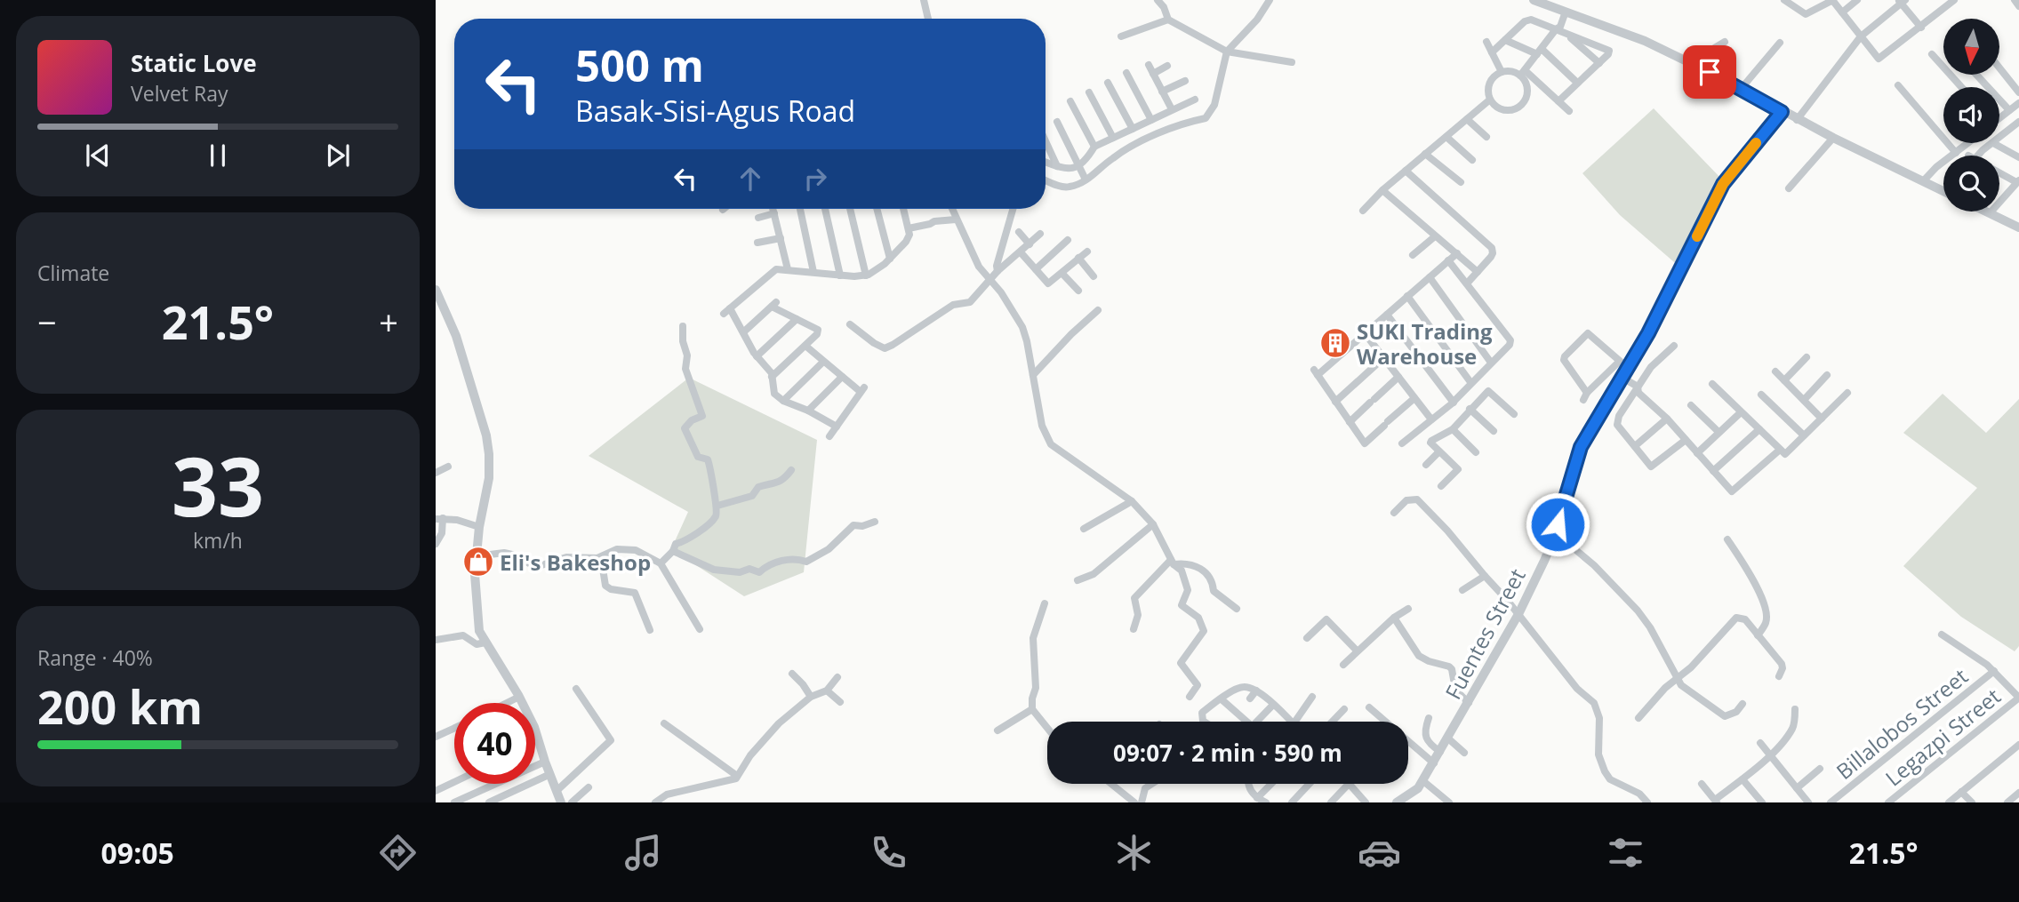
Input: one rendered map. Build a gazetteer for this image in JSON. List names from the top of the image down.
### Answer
{
  "streets": {
    "street": ["Fuentes Street", "Billalobos Street", "Legazpi Street"]
  },
  "places": {
    "building": ["SUKI Trading Warehouse"],
    "shop": ["Eli's Bakeshop"]
  },
  "north": "bottom",
  "page": {
    "turn": ["500 m", "Basak-Sisi-Agus Road"],
    "song": ["Static Love", "Velvet Ray"],
    "tile": [
      "Climate",
      ["33", "km/h"],
      ["Range · 40%", "200 km"]
    ],
    "heat": ["−", "21.5°", "+"],
    "limit": "40",
    "trip": "09:07 · 2 min · 590 m",
    "tabs": ["09:05", "21.5°"]
  }
}
